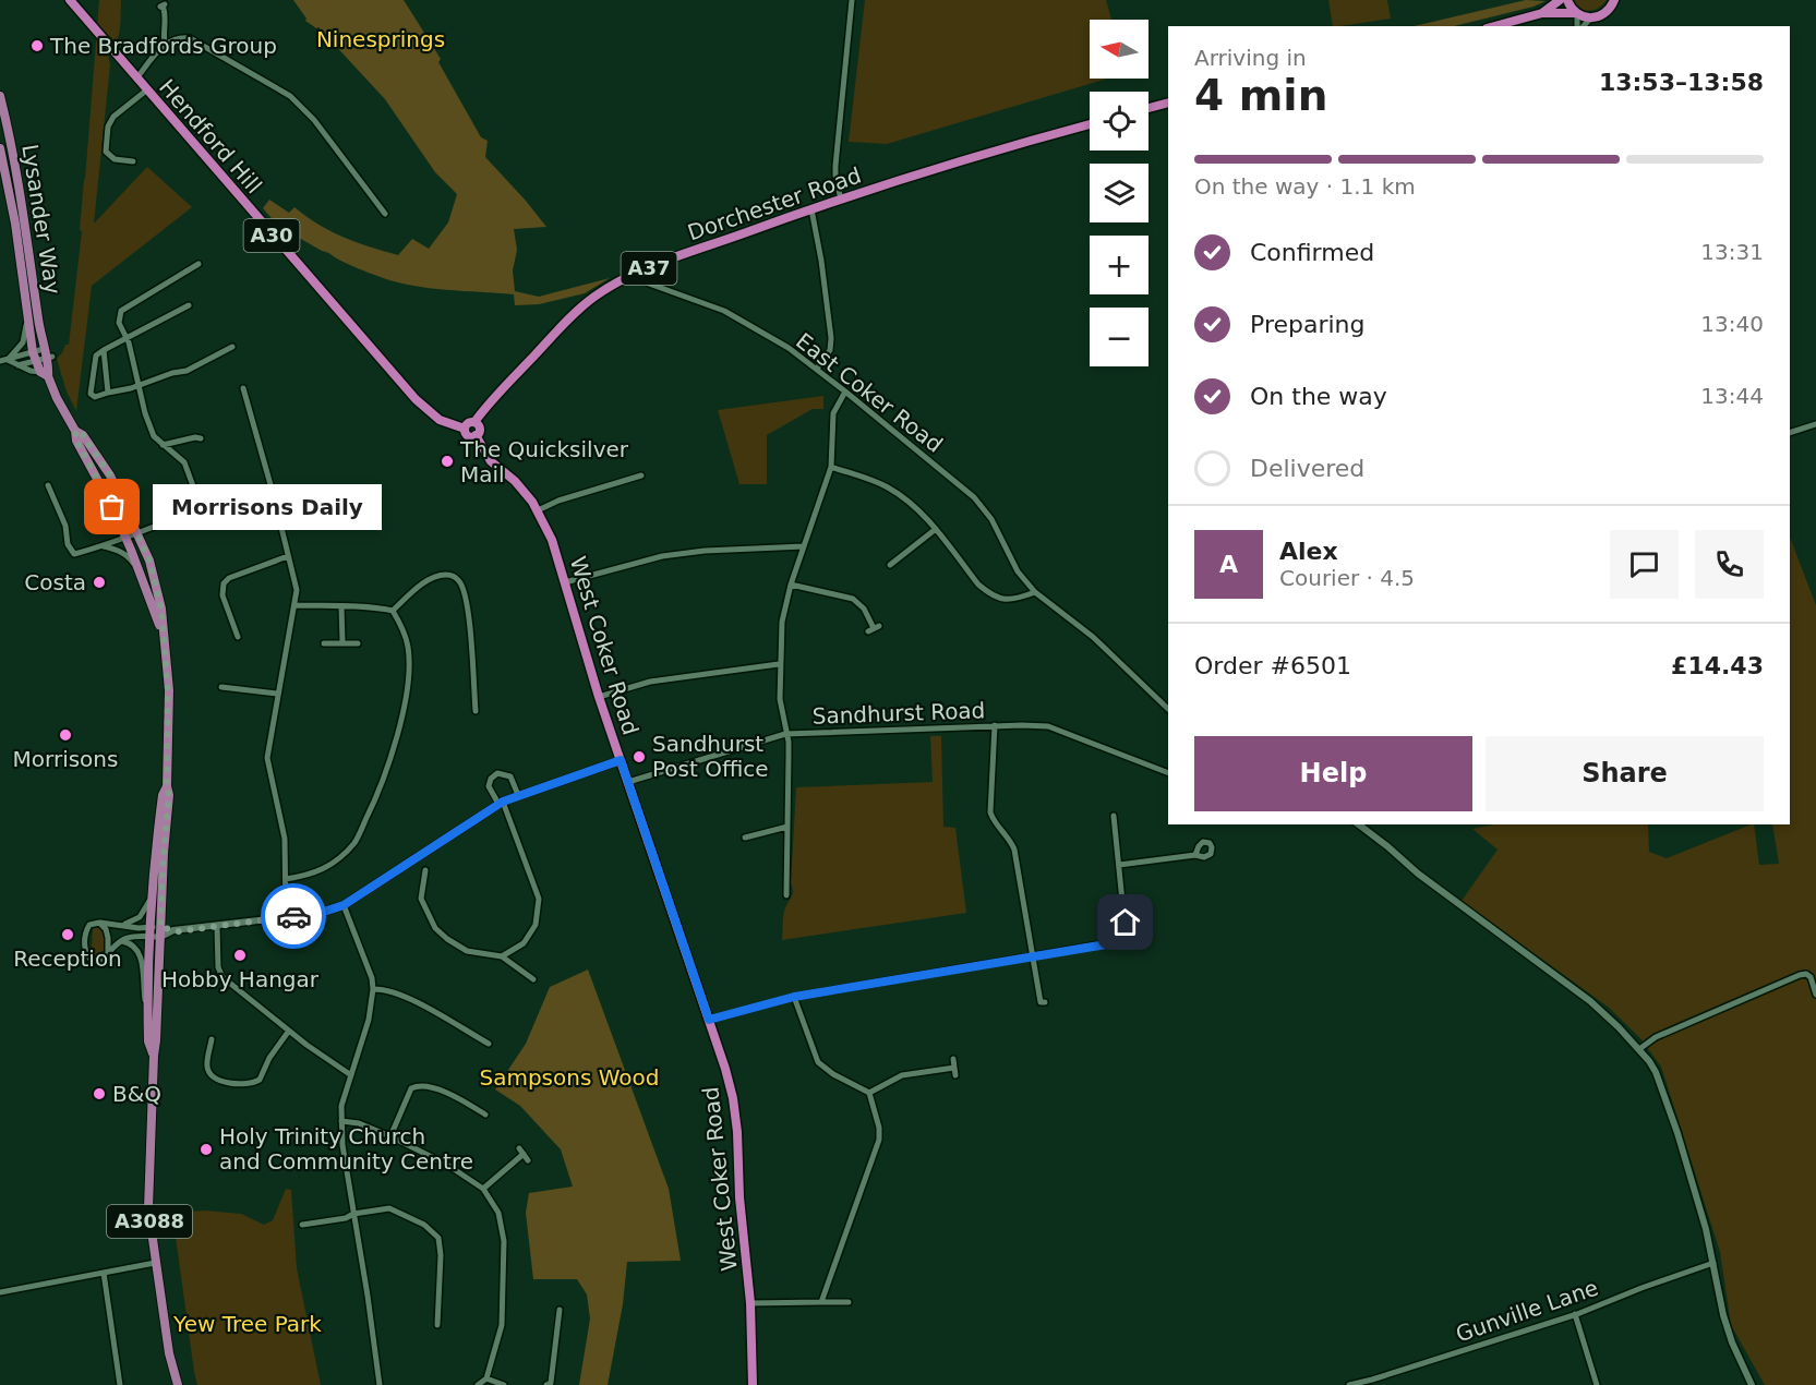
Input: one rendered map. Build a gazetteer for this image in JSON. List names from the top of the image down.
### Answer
{
  "streets": {
    "highway": [
      "Hendford Hill",
      "Dorchester Road",
      "A30",
      "A37",
      "West Coker Road"
    ],
    "main road": ["Lysander Way", "A3088"],
    "street": ["East Coker Road", "Sandhurst Road", "Gunville Lane"]
  },
  "crossings": [
    ["Hendford Hill", "Dorchester Road"],
    ["Hendford Hill", "West Coker Road"],
    ["Dorchester Road", "East Coker Road"],
    ["Dorchester Road", "West Coker Road"],
    ["Lysander Way", "A3088"],
    ["West Coker Road", "Sandhurst Road"]
  ],
  "parks": ["Ninesprings", "Sampsons Wood", "Yew Tree Park"],
  "places": [
    "The Bradfords Group",
    "The Quicksilver Mail",
    "Morrisons Daily",
    "Costa",
    "Morrisons",
    "Sandhurst Post Office",
    "Reception",
    "Hobby Hangar",
    "B&Q",
    "Holy Trinity Church and Community Centre"
  ],
  "north": "left",
  "page": {
    "map_buttons": ["+", "−"],
    "heading": ["4 min", "Arriving in", "13:53–13:58"],
    "panel": [
      "Alex",
      "Courier · 4.5",
      "Order #6501",
      "£14.43"
    ],
    "bar": "On the way · 1.1 km",
    "list": [
      ["Confirmed", "13:31"],
      ["Preparing", "13:40"],
      ["On the way", "13:44"],
      "Delivered"
    ],
    "bubble": "Morrisons Daily",
    "round": "A",
    "buttons": ["Help", "Share"]
  }
}
